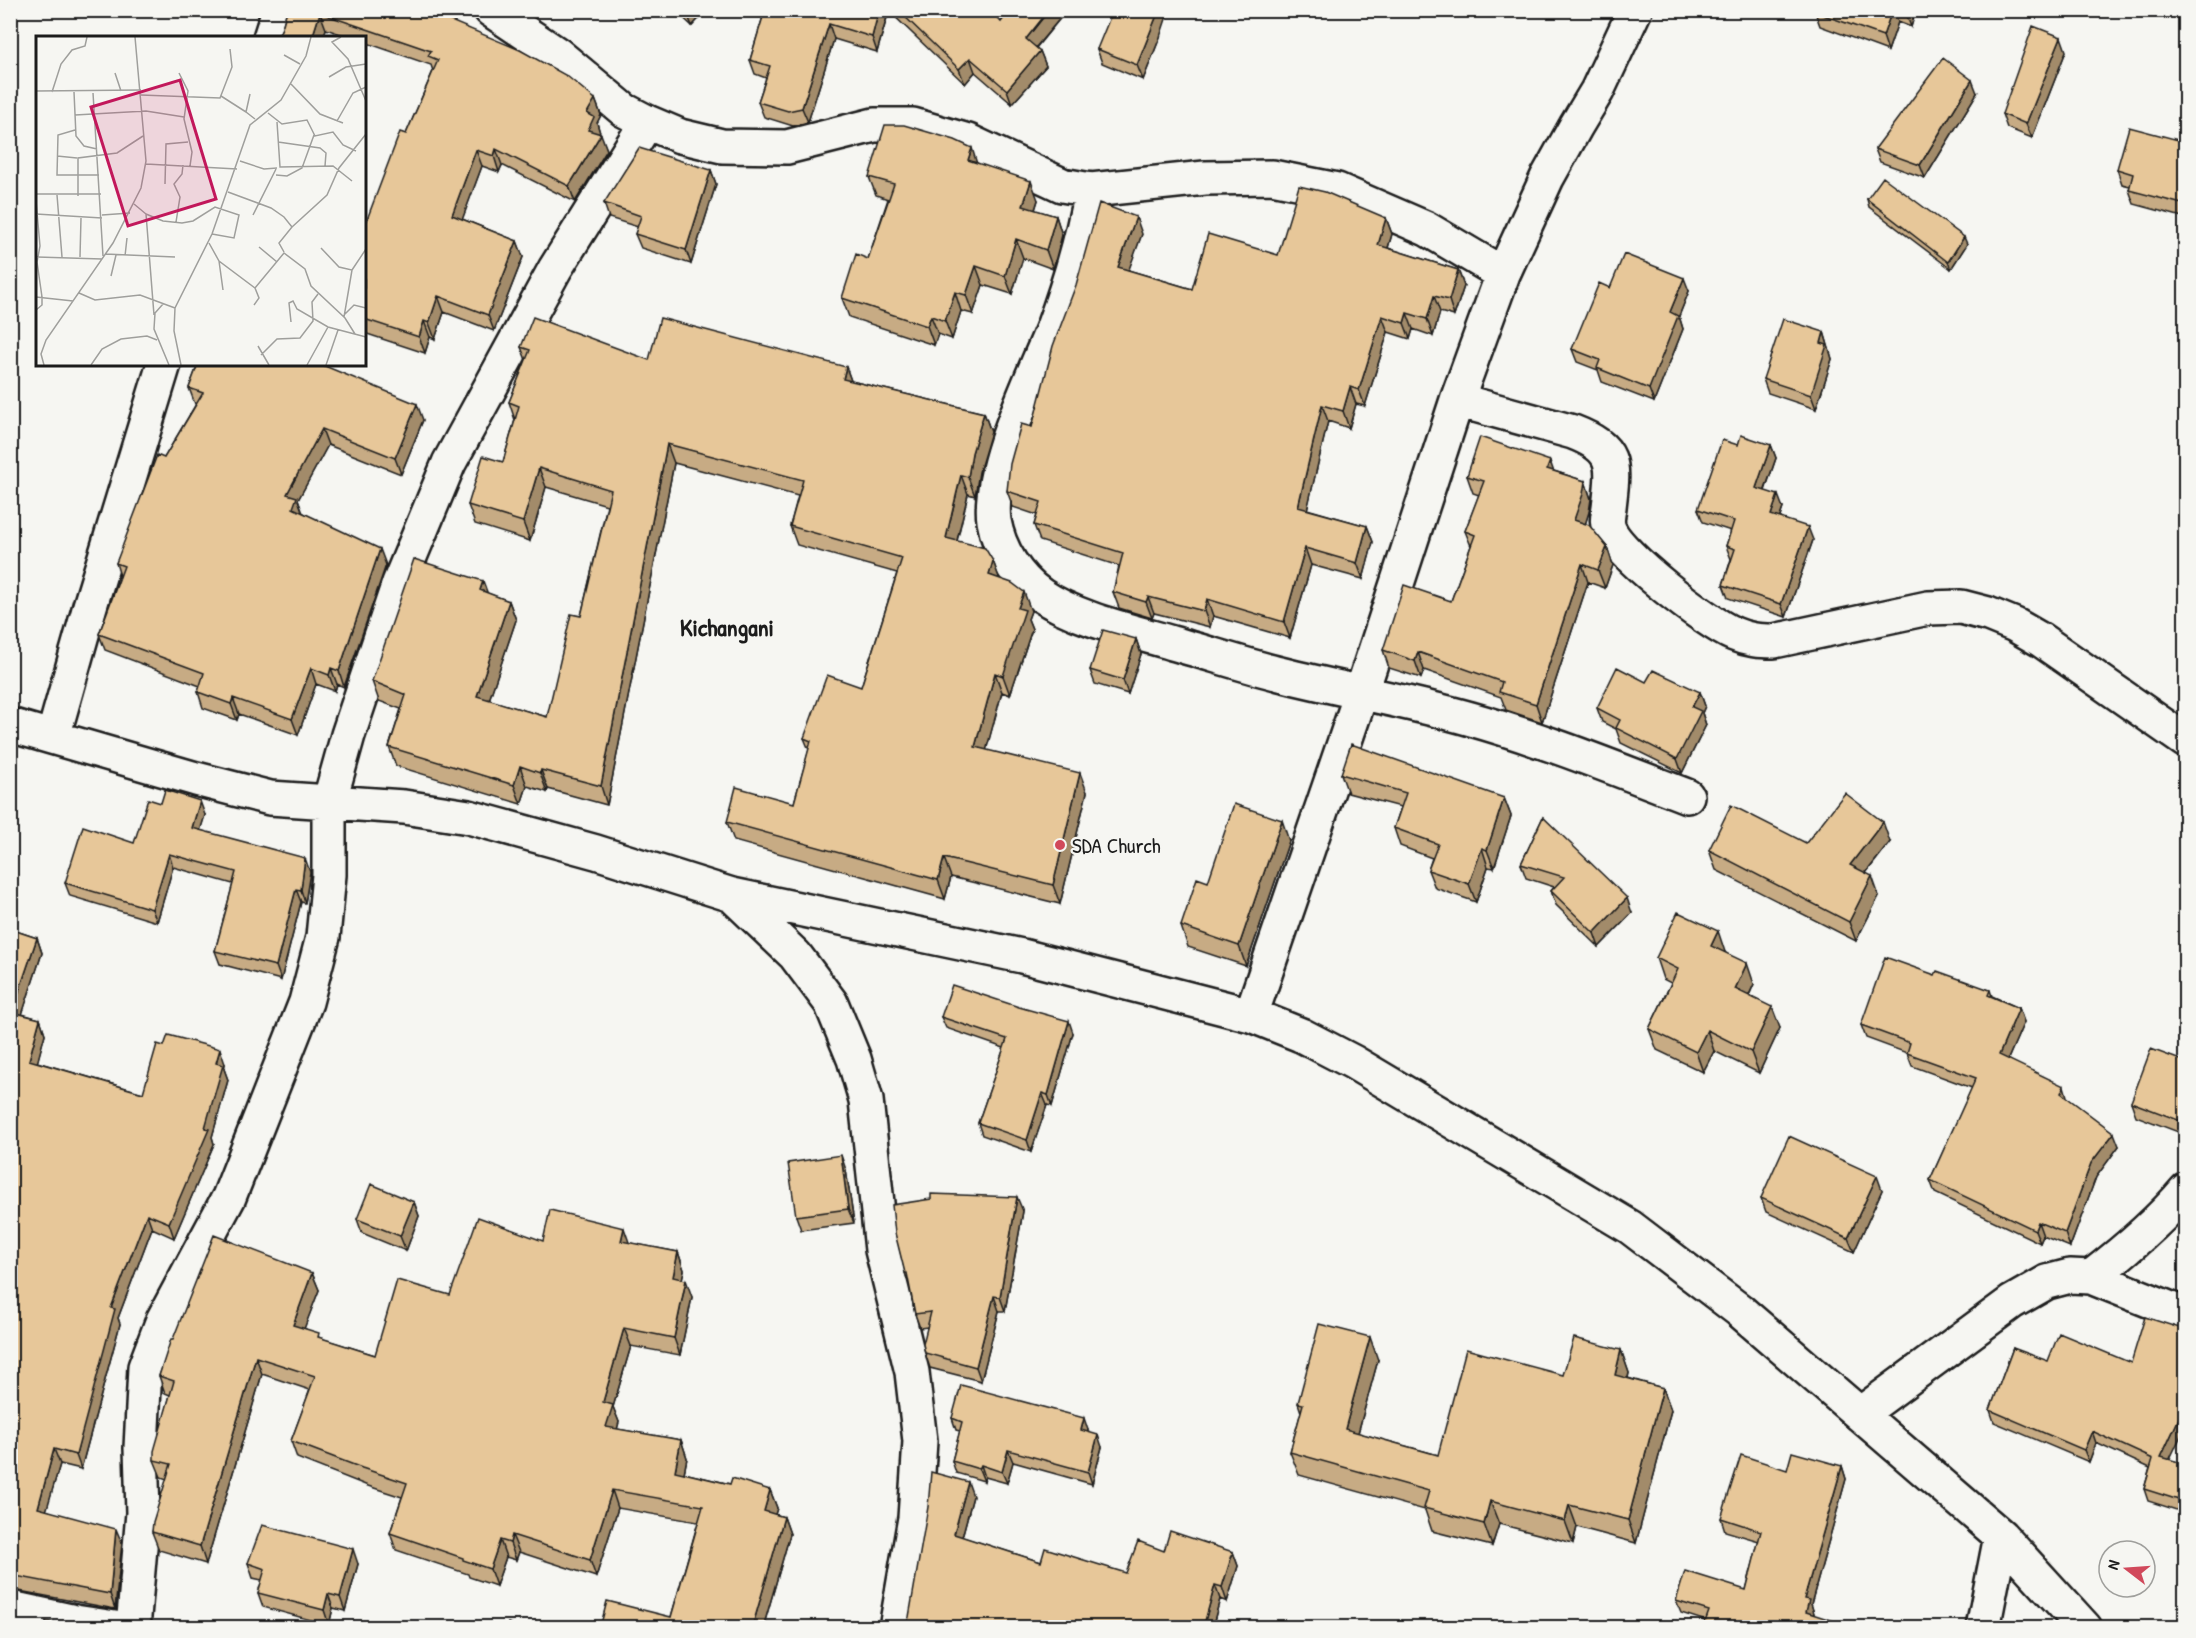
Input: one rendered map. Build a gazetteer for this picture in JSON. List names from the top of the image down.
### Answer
{
  "districts": ["Kichangani"],
  "places": ["SDA Church"],
  "north": "left"
}
